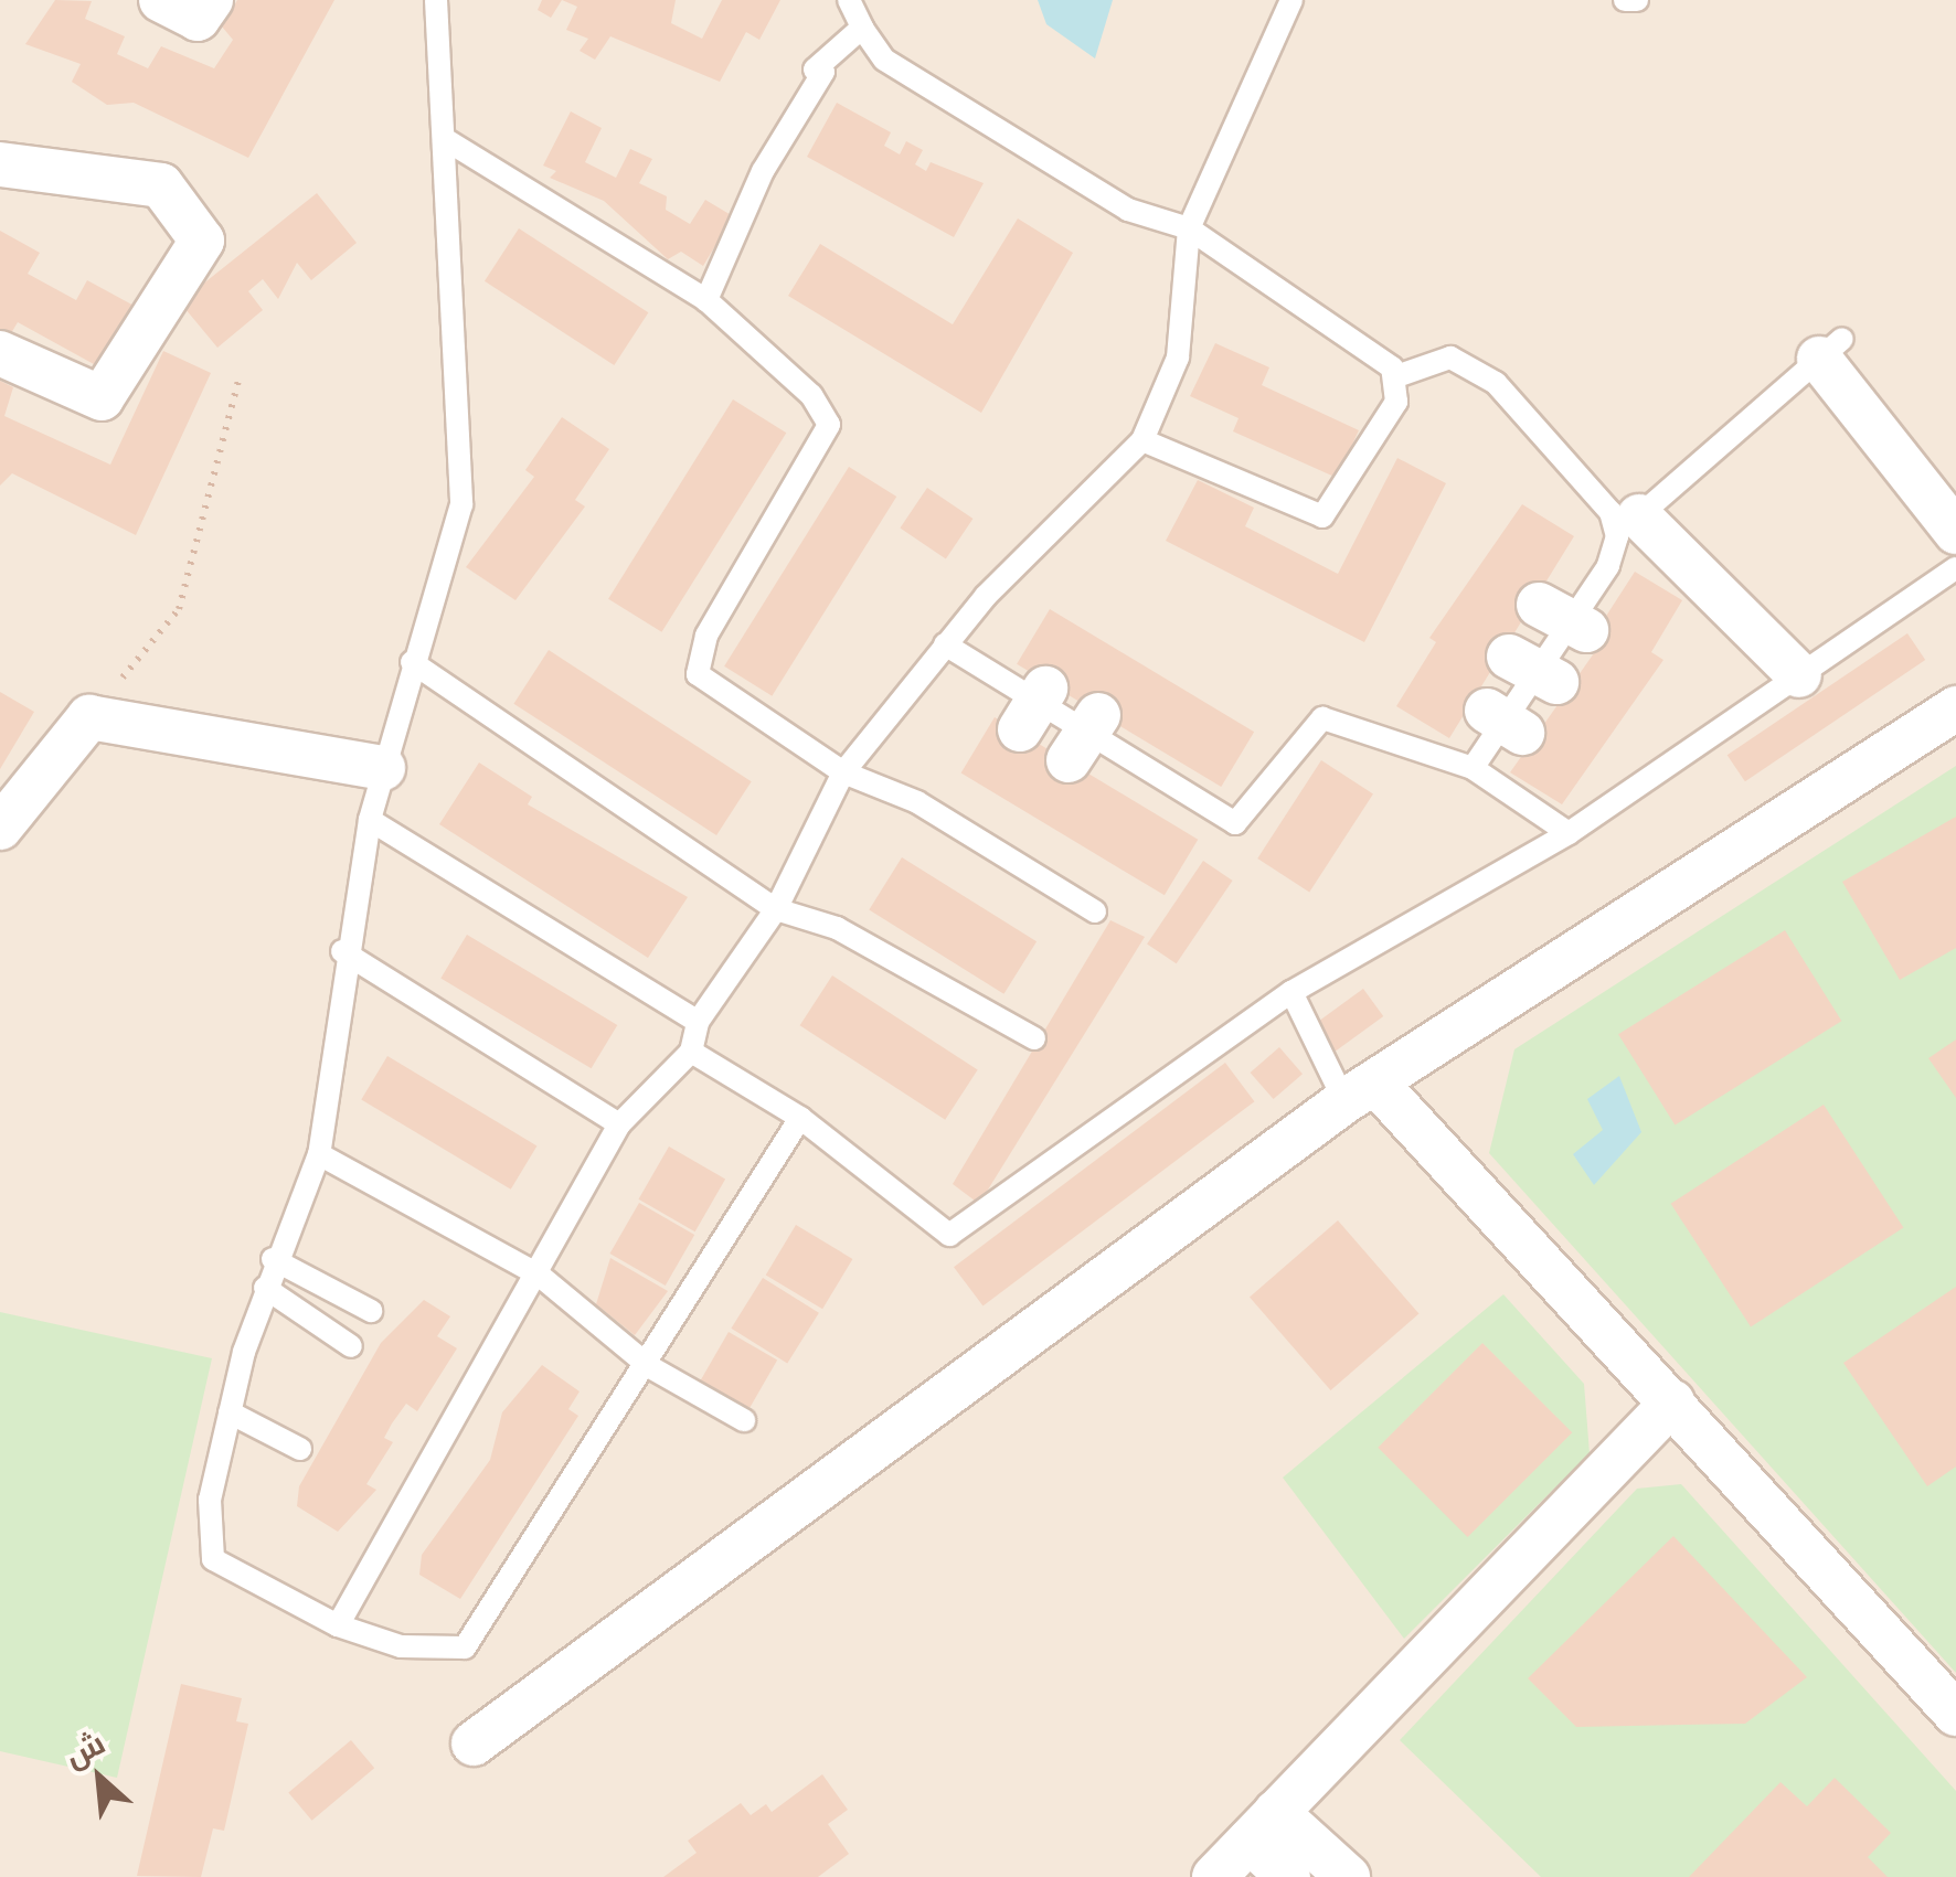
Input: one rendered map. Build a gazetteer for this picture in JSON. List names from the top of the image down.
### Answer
{
  "north": "top left"
}
